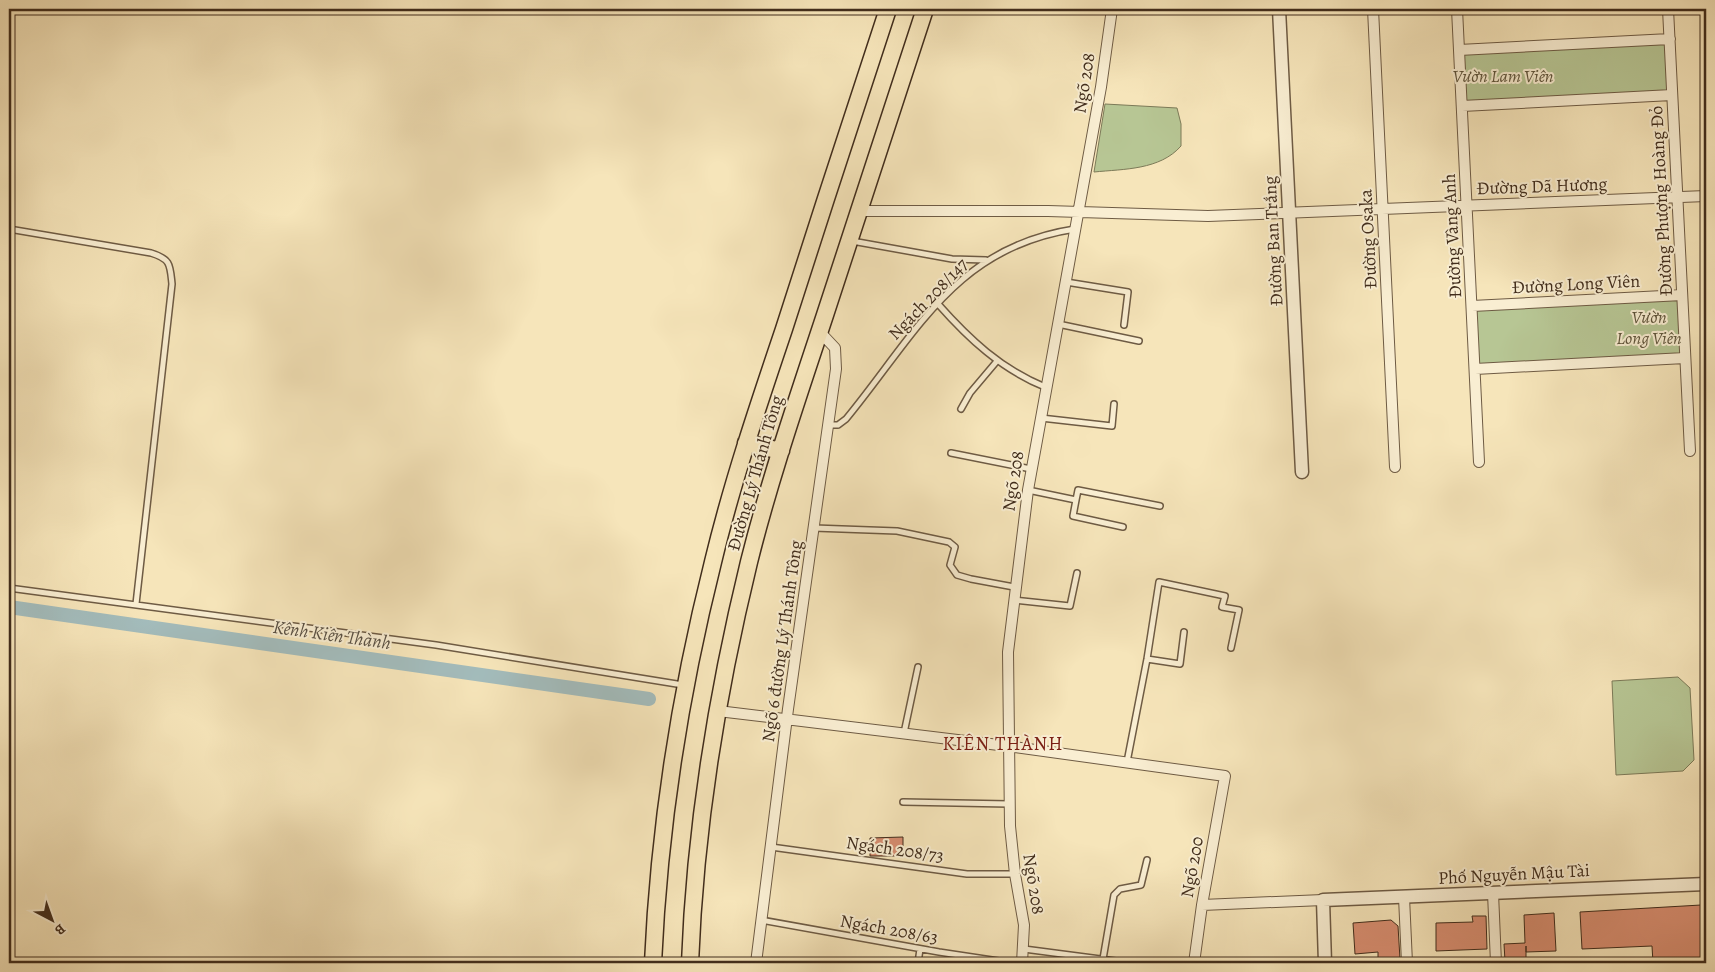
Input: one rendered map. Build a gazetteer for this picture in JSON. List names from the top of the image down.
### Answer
{
  "streets": {
    "main road": ["Đường Lý Thánh Tông"],
    "street": [
      "Ngõ 208",
      "Đường Dã Hương",
      "Đường Phượng Hoàng Đỏ",
      "Đường Vàng Anh",
      "Đường Osaka",
      "Đường Ban Trắng",
      "Đường Long Viên",
      "Ngõ 6 đường Lý Thánh Tông",
      "Ngõ 200",
      "Phố Nguyễn Mậu Tài"
    ],
    "lane": ["Ngách 208/147", "Ngách 208/73", "Ngách 208/63"]
  },
  "crossings": [
    ["Ngõ 208", "Đường Dã Hương"],
    ["Ngõ 208", "Ngách 208/147"],
    ["Ngõ 208", "Ngách 208/73"],
    ["Đường Dã Hương", "Đường Phượng Hoàng Đỏ"],
    ["Đường Dã Hương", "Đường Vàng Anh"],
    ["Đường Dã Hương", "Đường Osaka"],
    ["Đường Dã Hương", "Đường Ban Trắng"],
    ["Đường Dã Hương", "Đường Lý Thánh Tông"],
    ["Đường Phượng Hoàng Đỏ", "Đường Long Viên"],
    ["Đường Vàng Anh", "Đường Long Viên"],
    ["Ngách 208/147", "Ngõ 6 đường Lý Thánh Tông"],
    ["Đường Lý Thánh Tông", "Ngõ 6 đường Lý Thánh Tông"],
    ["Ngõ 6 đường Lý Thánh Tông", "Ngách 208/73"],
    ["Ngõ 6 đường Lý Thánh Tông", "Ngách 208/63"]
  ],
  "districts": ["KIÊN THÀNH"],
  "water": ["Kênh Kiên Thành"],
  "parks": ["Vườn Lam Viên", "Vườn Long Viên"],
  "north": "bottom right"
}
